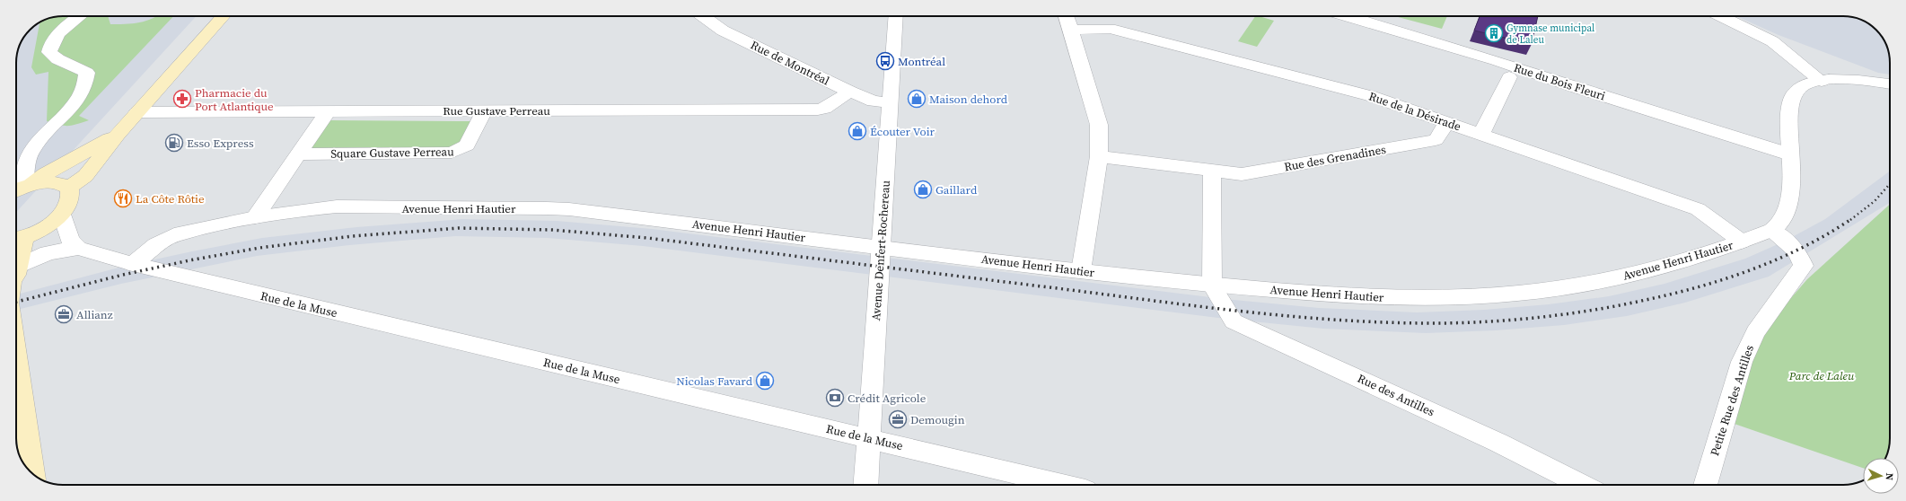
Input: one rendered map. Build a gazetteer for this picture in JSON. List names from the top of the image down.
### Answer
{
  "streets": {
    "street": [
      "Rue de Montréal",
      "Rue du Bois Fleuri",
      "Rue Gustave Perreau",
      "Rue de la Désirade",
      "Square Gustave Perreau",
      "Rue des Grenadines",
      "Avenue Henri Hautier",
      "Avenue Denfert-Rochereau",
      "Rue de la Muse",
      "Rue des Antilles",
      "Petite Rue des Antilles"
    ]
  },
  "crossings": [
    ["Rue de Montréal", "Rue Gustave Perreau"],
    ["Rue de Montréal", "Avenue Denfert-Rochereau"],
    ["Rue du Bois Fleuri", "Avenue Henri Hautier"],
    ["Rue Gustave Perreau", "Square Gustave Perreau"],
    ["Rue de la Désirade", "Rue des Grenadines"],
    ["Rue de la Désirade", "Avenue Henri Hautier"],
    ["Avenue Henri Hautier", "Avenue Denfert-Rochereau"],
    ["Avenue Henri Hautier", "Rue de la Muse"],
    ["Avenue Henri Hautier", "Rue des Antilles"],
    ["Avenue Henri Hautier", "Petite Rue des Antilles"],
    ["Avenue Denfert-Rochereau", "Rue de la Muse"]
  ],
  "parks": ["Parc de Laleu"],
  "places": {
    "building": ["Gymnase municipal de Laleu"],
    "bus stop": ["Montréal"],
    "pharmacy": ["Pharmacie du Port Atlantique"],
    "shop": [
      "Maison dehord",
      "Écouter Voir",
      "Gaillard",
      "Nicolas Favard"
    ],
    "fuel station": ["Esso Express"],
    "restaurant": ["La Côte Rôtie"],
    "office": ["Allianz", "Demougin"],
    "bank": ["Crédit Agricole"]
  },
  "north": "right"
}
